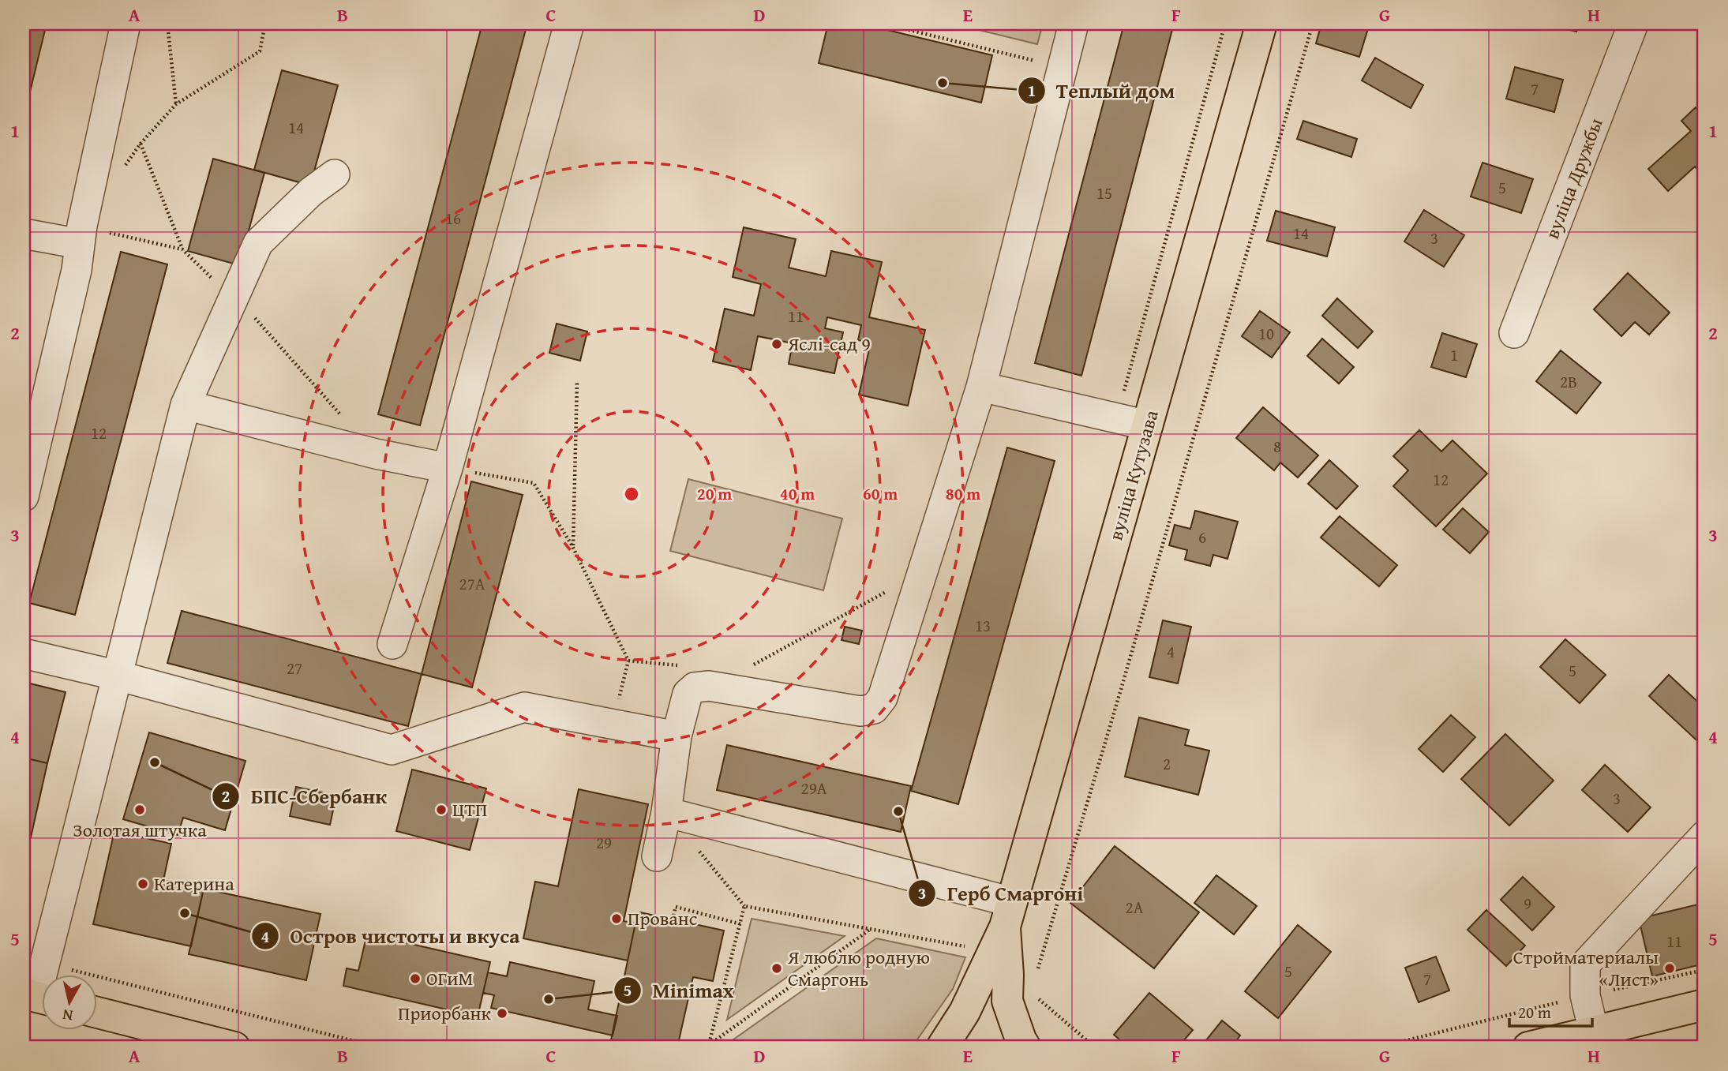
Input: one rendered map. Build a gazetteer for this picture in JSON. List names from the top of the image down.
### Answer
{
  "streets": {
    "main road": ["вуліца Кутузава"],
    "street": ["вуліца Дружбы"]
  },
  "places": [
    "Теплый дом",
    "Яслі-сад 9",
    "БПС-Сбербанк",
    "Золотая штучка",
    "ЦТП",
    "Герб Смаргоні",
    "Катерина",
    "Остров чистоты и вкуса",
    "Прованс",
    "Я люблю родную Смаргонь",
    "Стройматериалы «Лист»",
    "ОГиМ",
    "Minimax",
    "Приорбанк"
  ],
  "house_numbers": [
    "7",
    "14",
    "5",
    "15",
    "16",
    "14",
    "3",
    "11",
    "10",
    "1",
    "2В",
    "12",
    "8",
    "12",
    "6",
    "27А",
    "13",
    "4",
    "27",
    "5",
    "2",
    "29А",
    "3",
    "29",
    "9",
    "2А",
    "11",
    "5",
    "7"
  ],
  "scale_bar": "20 m",
  "north": "bottom",
  "grid": {
    "columns": [
      "A",
      "B",
      "C",
      "D",
      "E",
      "F",
      "G",
      "H"
    ],
    "rows": [
      "1",
      "2",
      "3",
      "4",
      "5"
    ]
  },
  "rings": [
    "20 m",
    "40 m",
    "60 m",
    "80 m"
  ]
}
